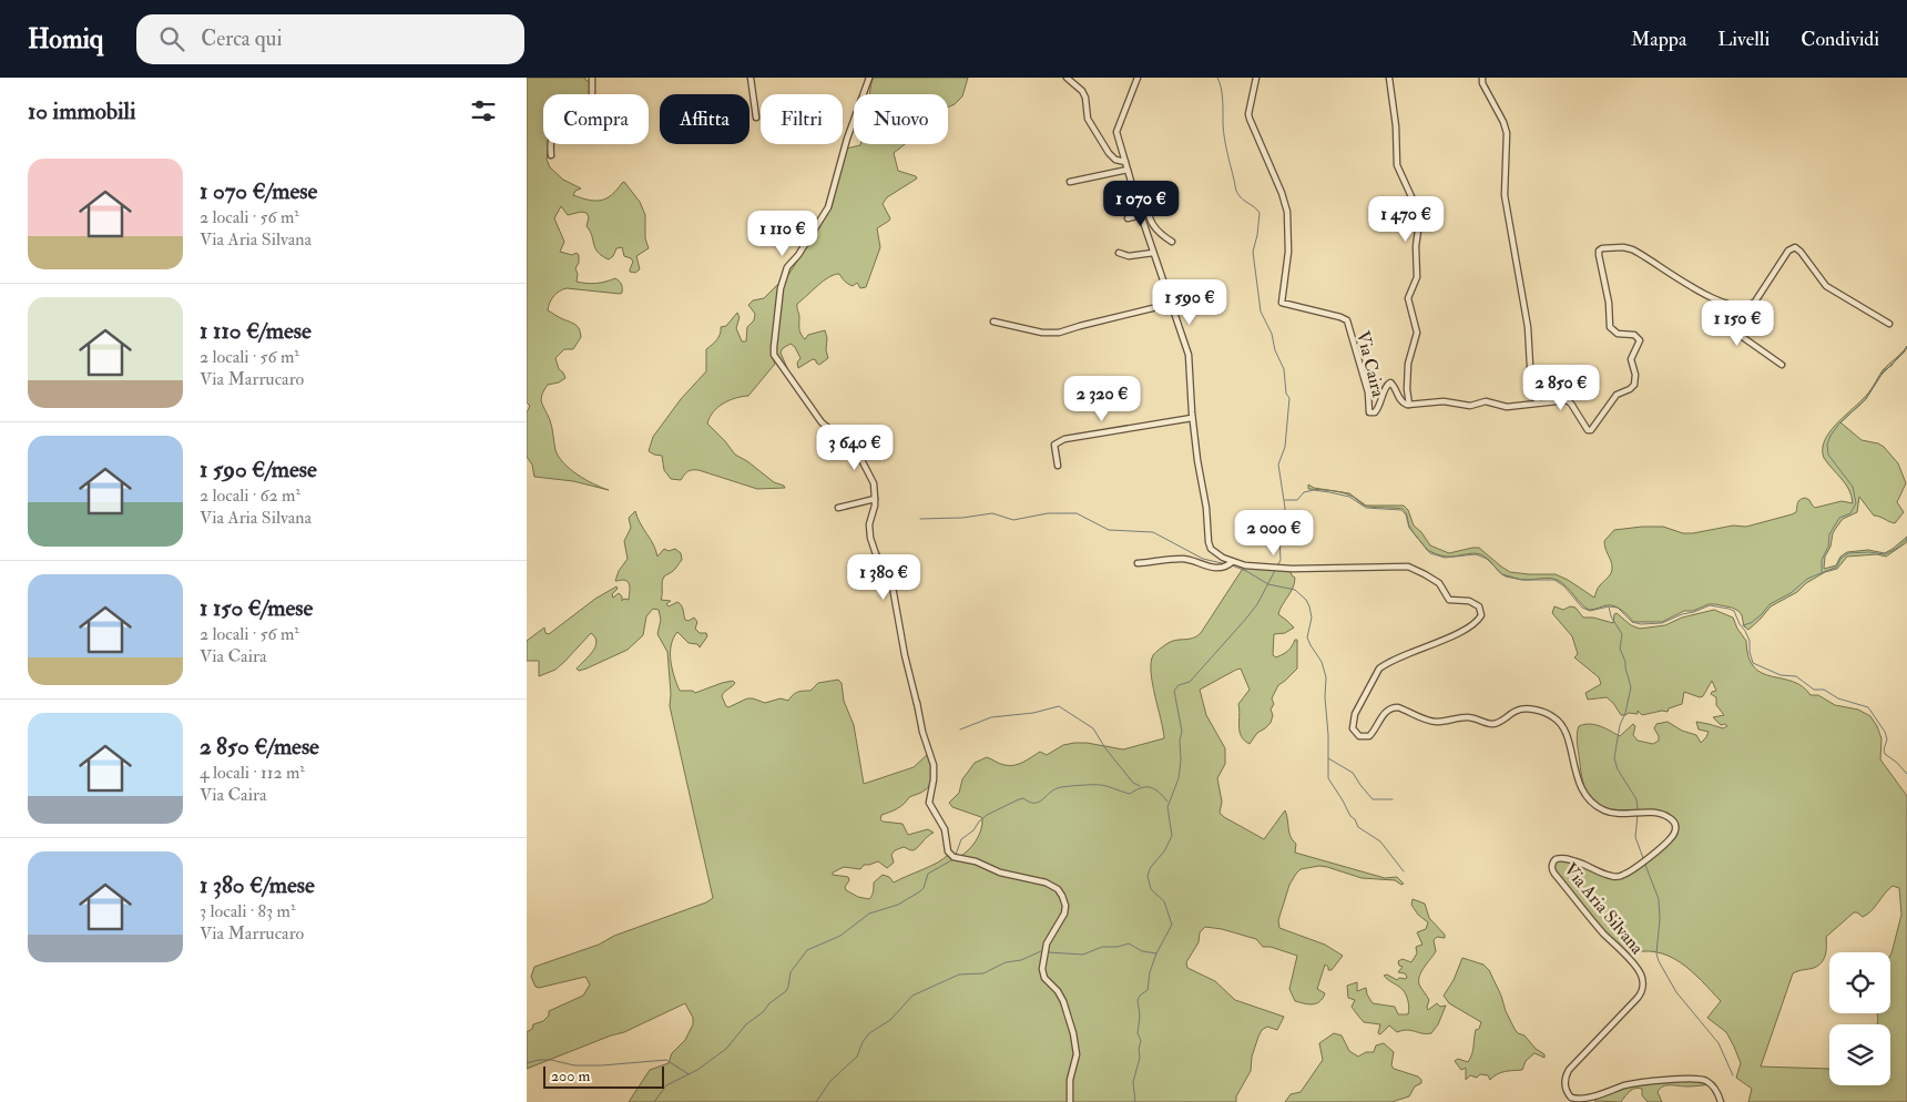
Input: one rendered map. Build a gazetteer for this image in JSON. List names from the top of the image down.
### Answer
{
  "streets": {
    "street": ["Via Caira", "Via Aria Silvana"]
  },
  "scale_bar": "200 m",
  "page": {
    "header": "Homiq",
    "search": "Cerca qui",
    "nav": ["Mappa", "Livelli", "Condividi"],
    "heading": "10 immobili",
    "chip": [
      "Compra",
      "Affitta",
      "Filtri",
      "Nuovo"
    ],
    "list": [
      {
        "name": "1 070 €/mese",
        "note": "2 locali · 56 m² · Via Aria Silvana"
      },
      {
        "name": "1 110 €/mese",
        "note": "2 locali · 56 m² · Via Marrucaro"
      },
      {
        "name": "1 590 €/mese",
        "note": "2 locali · 62 m² · Via Aria Silvana"
      },
      {
        "name": "1 150 €/mese",
        "note": "2 locali · 56 m² · Via Caira"
      },
      {
        "name": "2 850 €/mese",
        "note": "4 locali · 112 m² · Via Caira"
      },
      {
        "name": "1 380 €/mese",
        "note": "3 locali · 83 m² · Via Marrucaro"
      }
    ],
    "price": [
      "1 070 €",
      "1 470 €",
      "1 110 €",
      "1 590 €",
      "1 150 €",
      "2 850 €",
      "2 320 €",
      "3 640 €",
      "2 000 €",
      "1 380 €"
    ],
    "scale": "200 m"
  }
}
